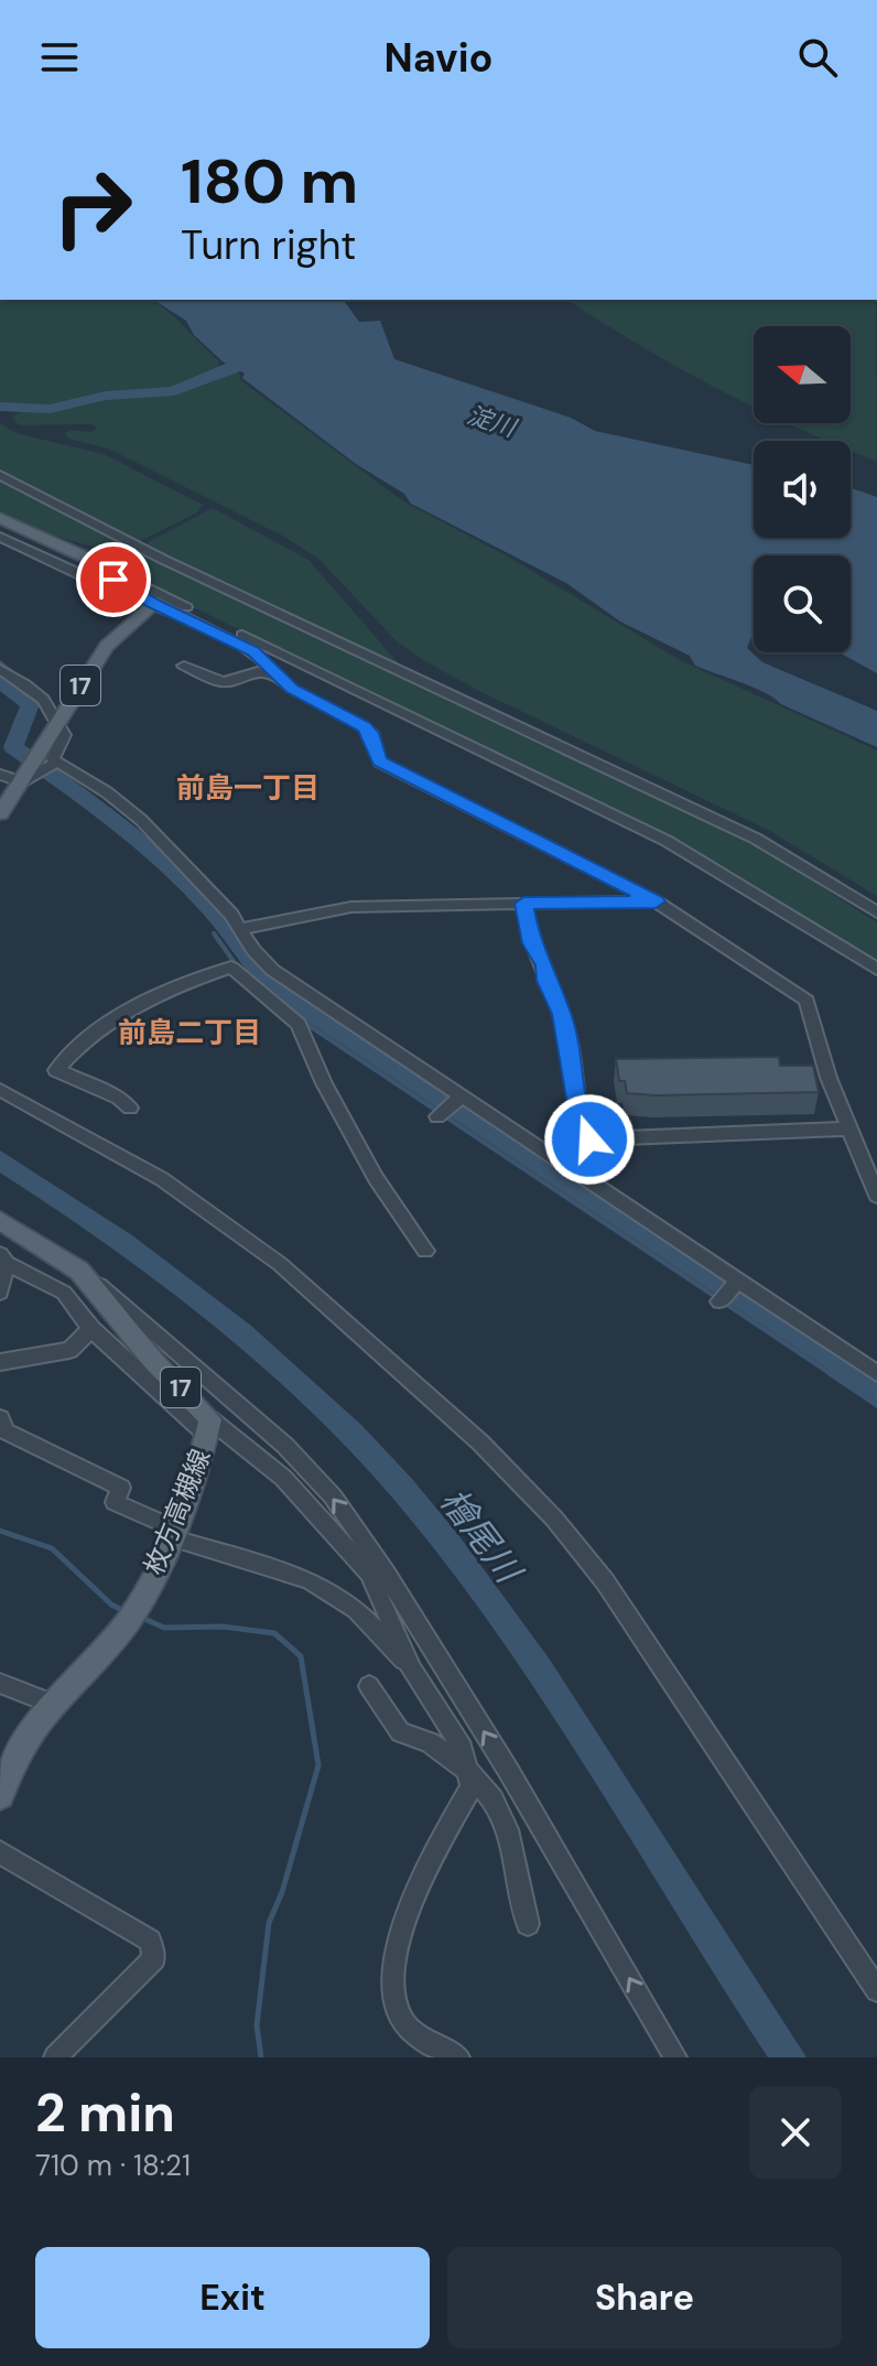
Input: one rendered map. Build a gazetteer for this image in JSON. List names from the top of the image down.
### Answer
{
  "streets": {
    "main road": ["17", "枚方高槻線"]
  },
  "districts": ["前島一丁目", "前島二丁目"],
  "water": ["淀川", "檜尾川"],
  "north": "left",
  "page": {
    "header": "Navio",
    "turn": ["180 m", "Turn right"],
    "heading": ["2 min", "710 m · 18:21"],
    "buttons": ["Exit", "Share"]
  }
}
